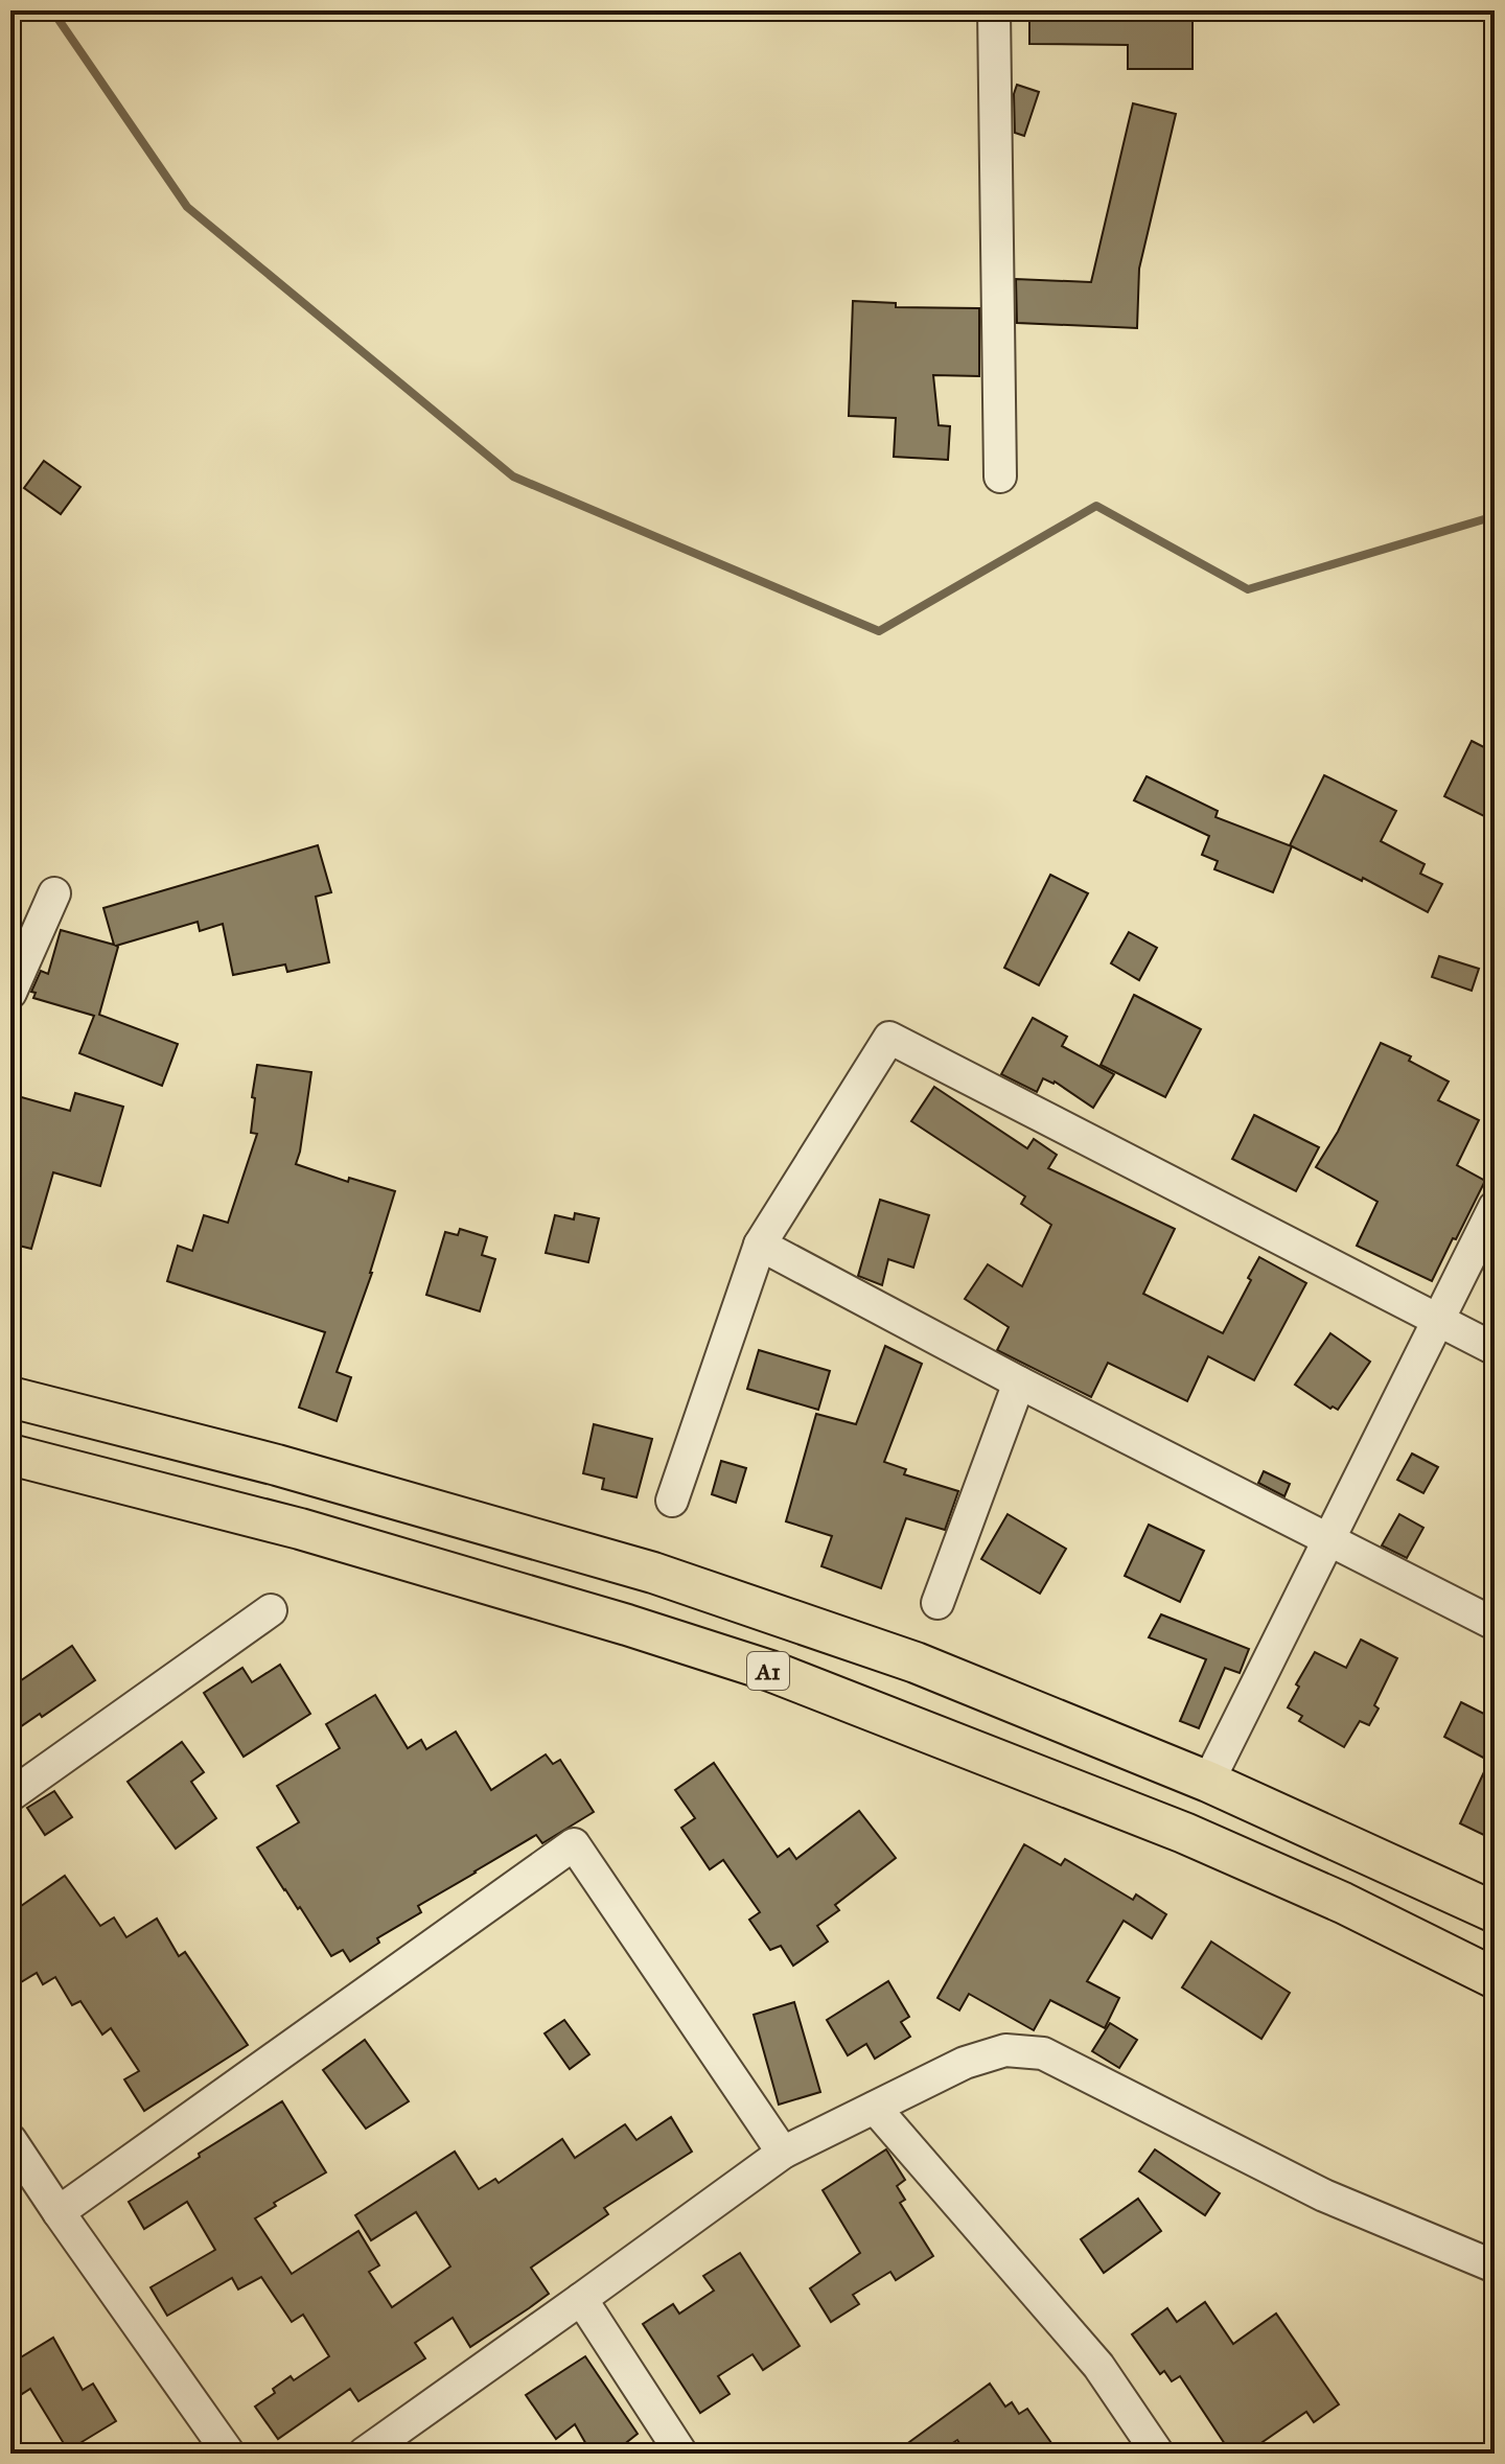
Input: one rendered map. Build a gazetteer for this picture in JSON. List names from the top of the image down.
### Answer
{
  "streets": {
    "main road": ["A1"]
  }
}
